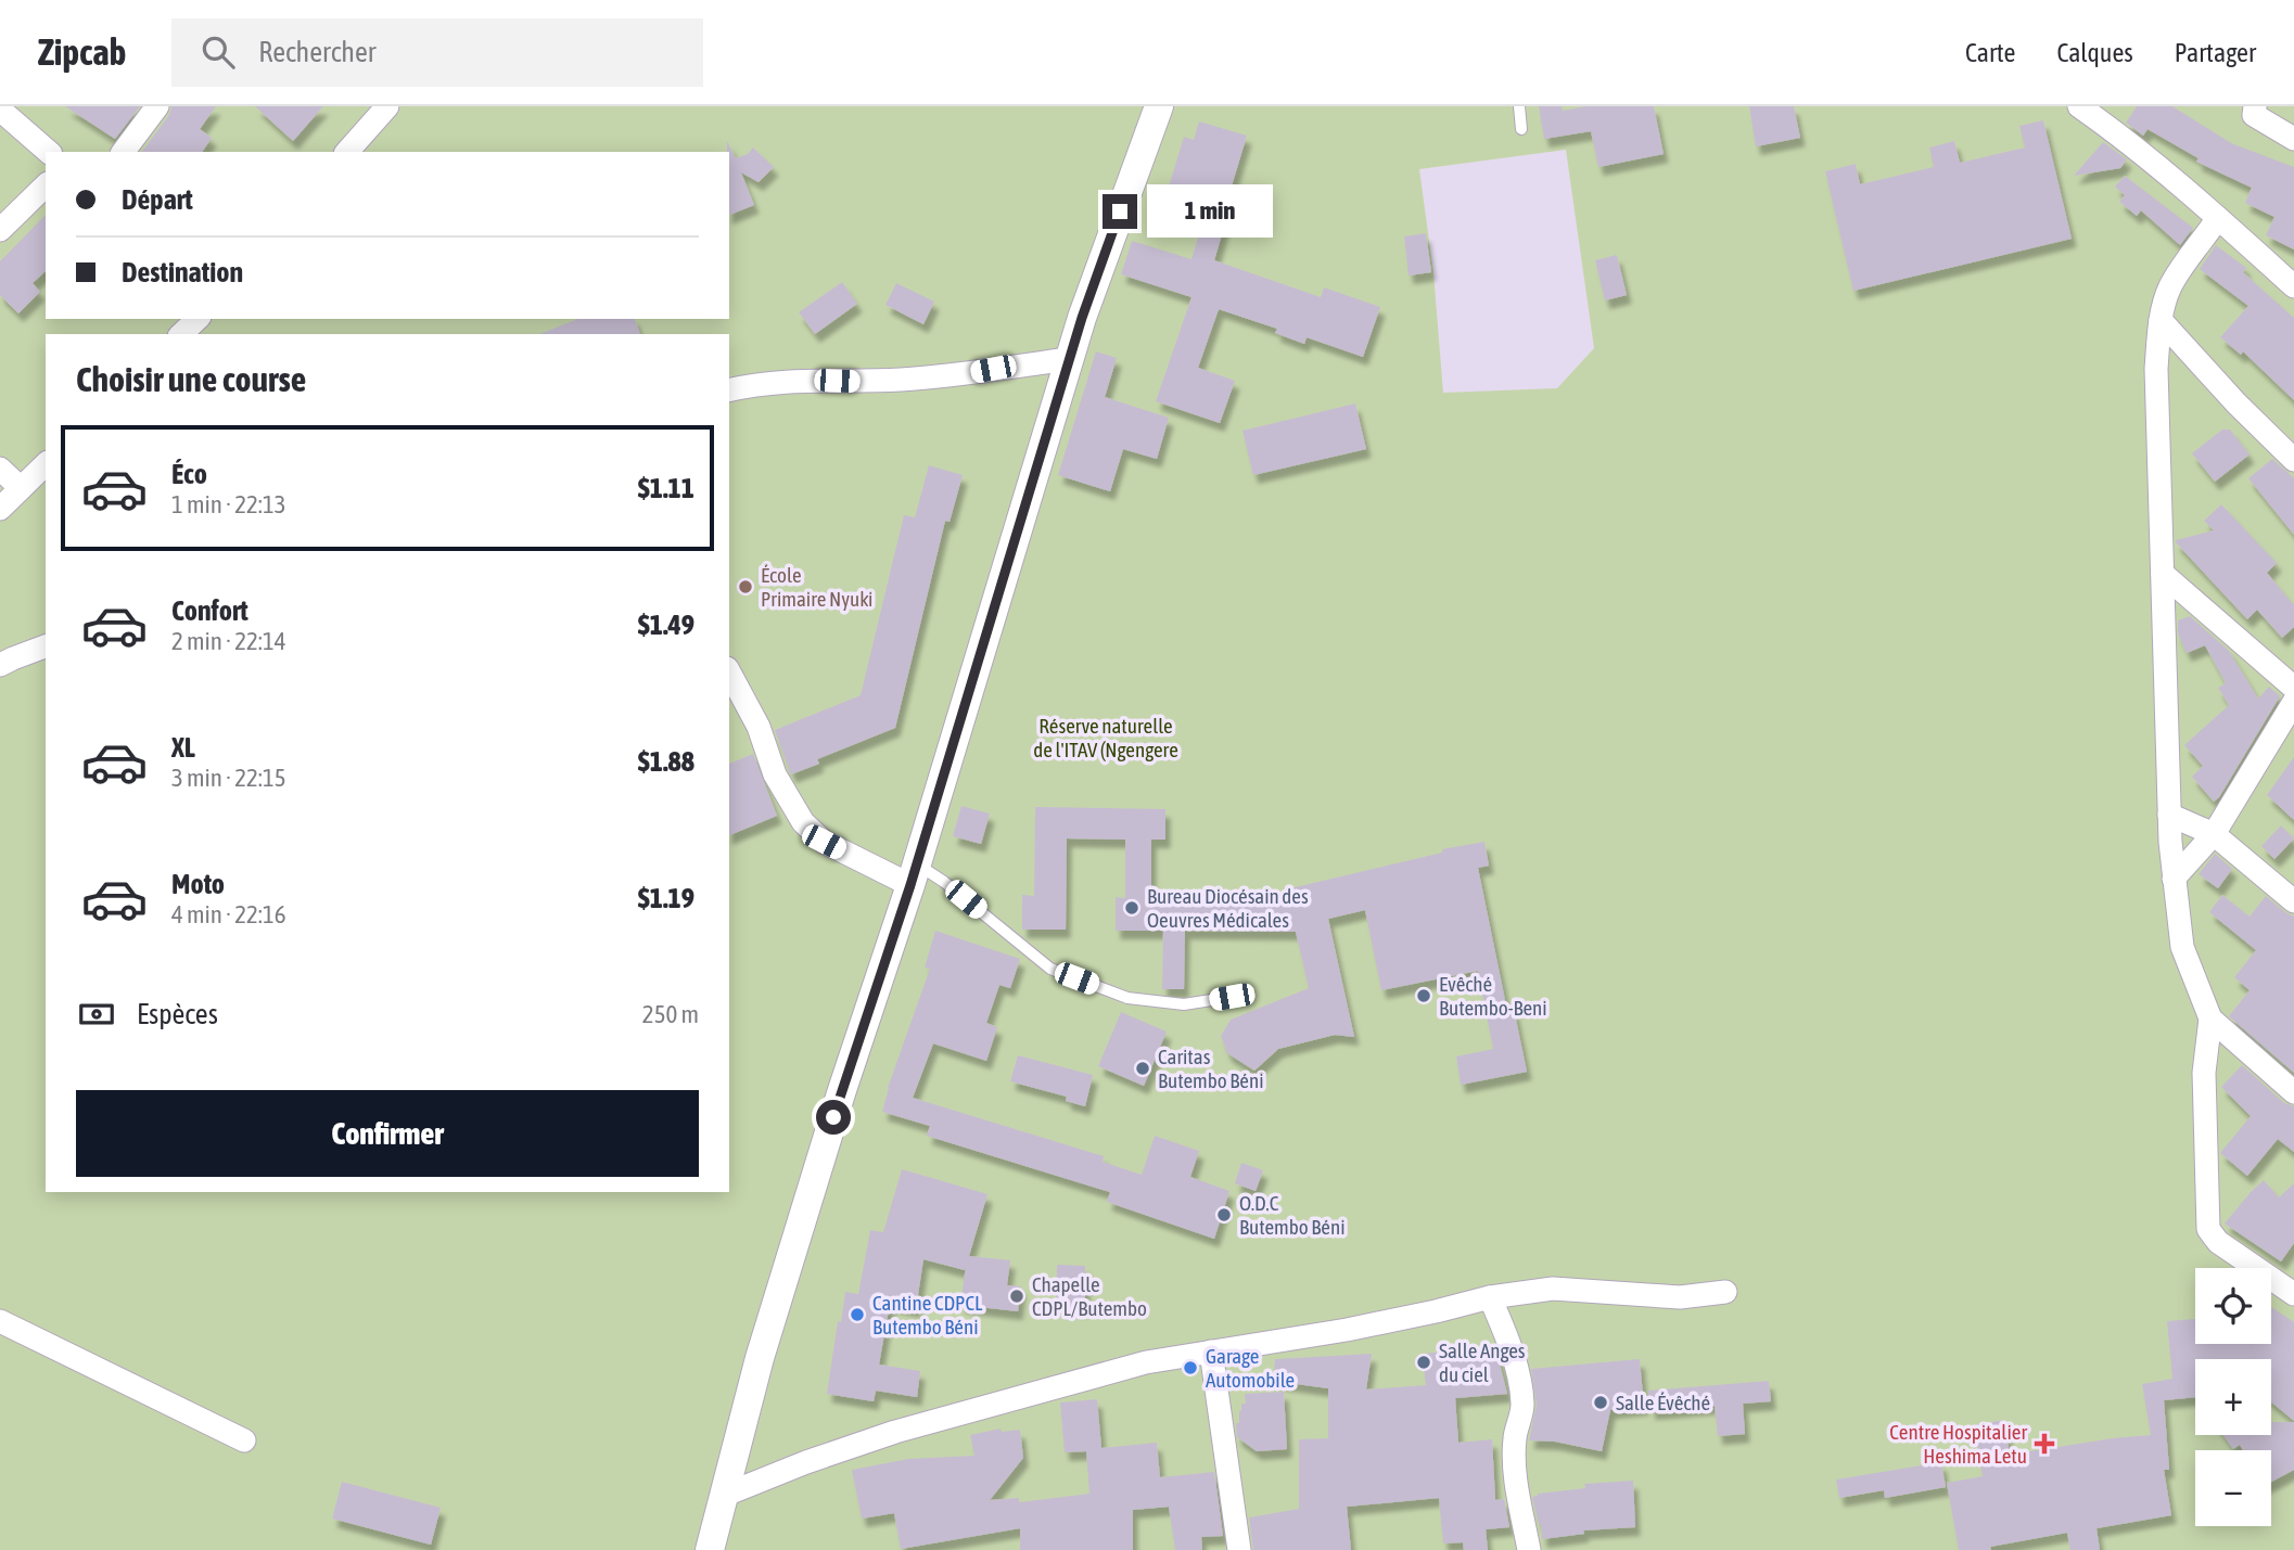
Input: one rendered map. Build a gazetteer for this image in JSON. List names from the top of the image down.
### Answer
{
  "parks": ["Réserve naturelle de l'ITAV (Ngengere"],
  "places": {
    "other": [
      "École Primaire Nyuki",
      "Bureau Diocésain des Oeuvres Médicales",
      "Evêché Butembo-Beni",
      "Caritas Butembo Béni",
      "O.D.C Butembo Béni",
      "Chapelle CDPL/Butembo",
      "Cantine CDPCL Butembo Béni",
      "Salle Anges du ciel",
      "Garage Automobile",
      "Salle Évêché"
    ],
    "health": ["Centre Hospitalier Heshima Letu"]
  },
  "page": {
    "header": "Zipcab",
    "search": "Rechercher",
    "nav": ["Carte", "Calques", "Partager"],
    "banner": ["Départ", "Destination"],
    "bubble": "1 min",
    "heading": "Choisir une course",
    "list": [
      {
        "name": "Éco",
        "note": "1 min · 22:13",
        "value": "$1.11"
      },
      {
        "name": "Confort",
        "note": "2 min · 22:14",
        "value": "$1.49"
      },
      {
        "name": "XL",
        "note": "3 min · 22:15",
        "value": "$1.88"
      },
      {
        "name": "Moto",
        "note": "4 min · 22:16",
        "value": "$1.19"
      }
    ],
    "pay": ["Espèces", "250 m"],
    "buttons": "Confirmer",
    "map_buttons": ["+", "−"]
  }
}
